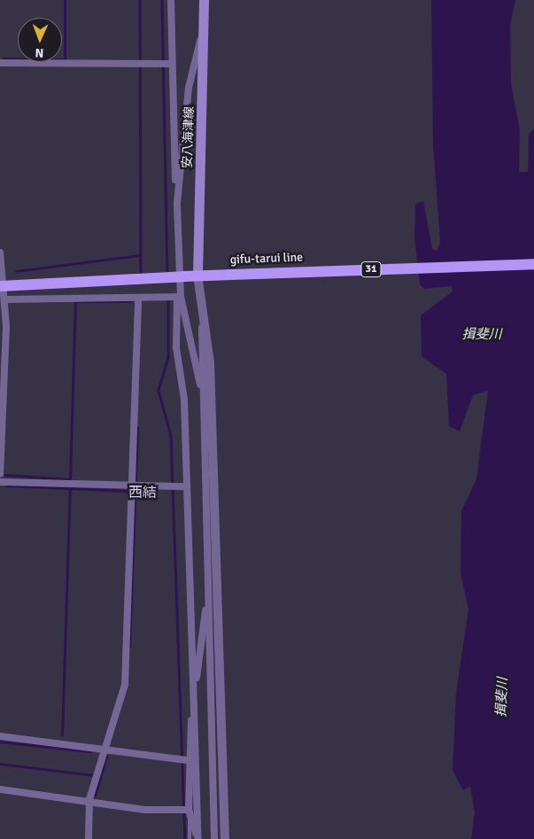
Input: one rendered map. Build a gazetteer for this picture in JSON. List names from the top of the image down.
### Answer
{
  "streets": {
    "main road": ["安八海津線", "gifu-tarui line", "31"]
  },
  "crossings": [
    ["安八海津線", "gifu-tarui line"]
  ],
  "districts": ["西結"],
  "water": ["揖斐川"],
  "north": "bottom"
}
